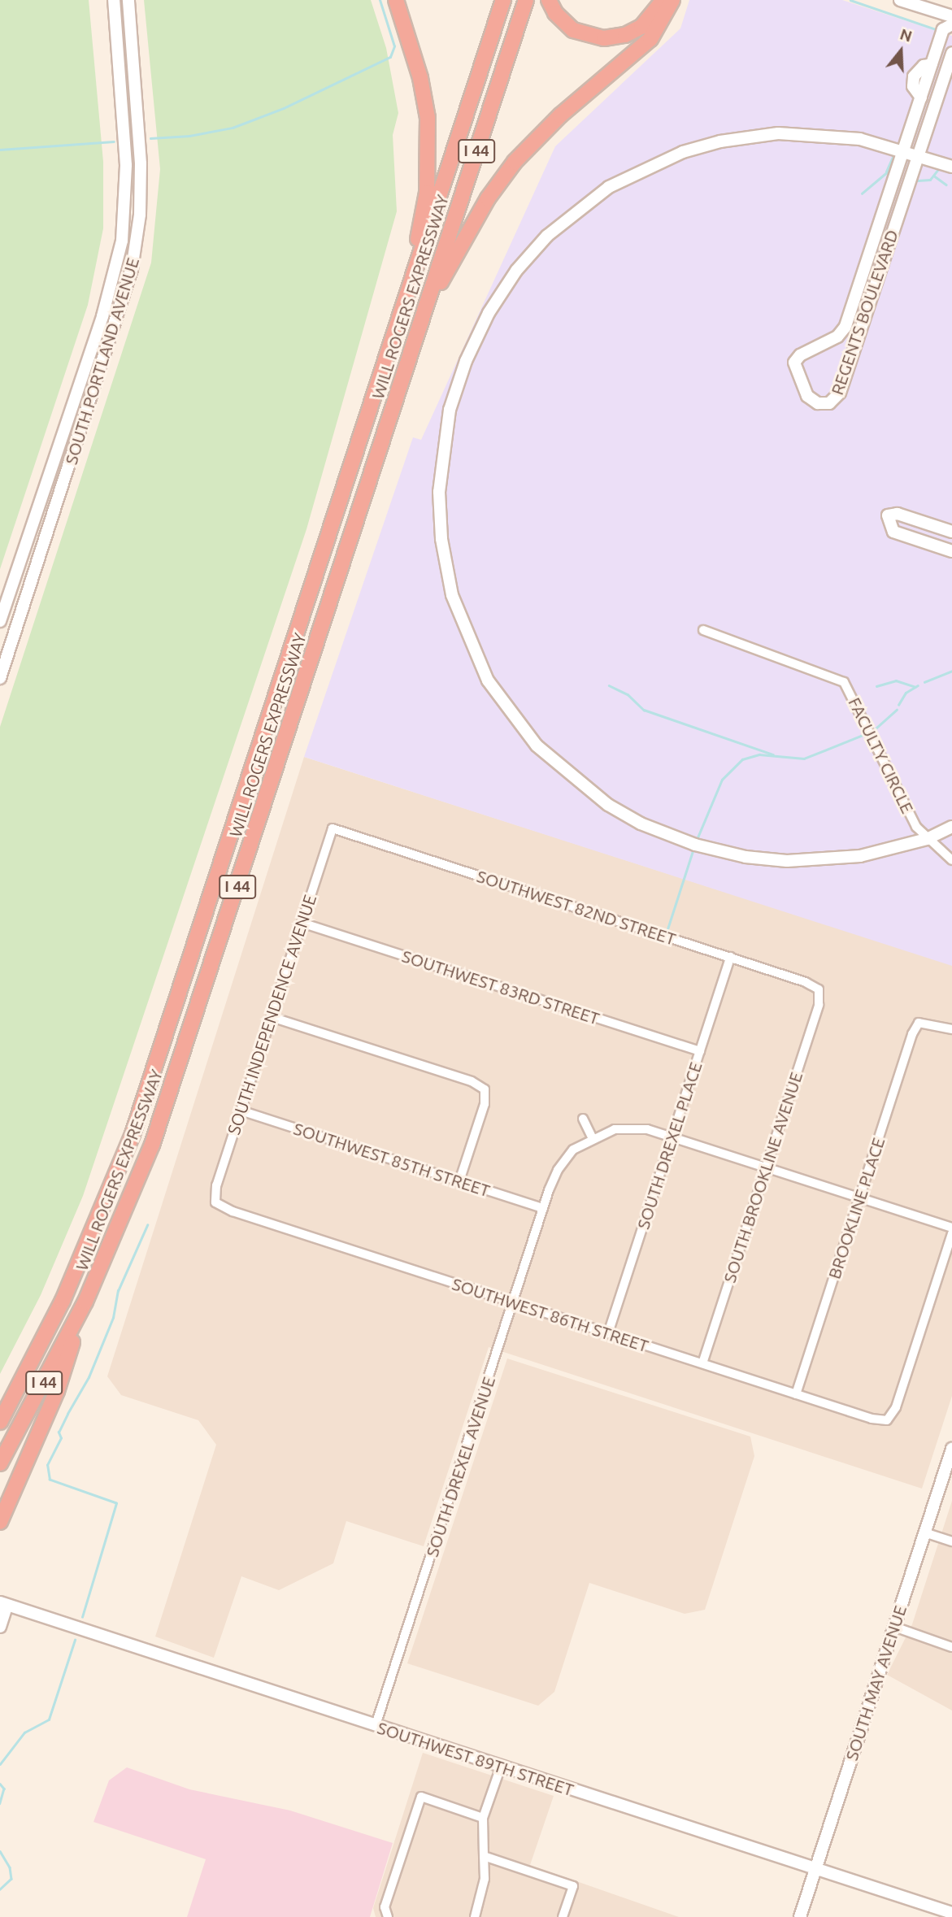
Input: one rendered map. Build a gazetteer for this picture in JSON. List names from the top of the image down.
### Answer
{
  "streets": {
    "highway": ["I 44", "WILL ROGERS EXPRESSWAY"],
    "main road": [
      "REGENTS BOULEVARD",
      "SOUTH PORTLAND AVENUE",
      "SOUTH MAY AVENUE",
      "SOUTHWEST 89TH STREET"
    ],
    "street": [
      "FACULTY CIRCLE",
      "SOUTHWEST 82ND STREET",
      "SOUTHWEST 83RD STREET",
      "SOUTH INDEPENDENCE AVENUE",
      "SOUTH DREXEL PLACE",
      "SOUTHWEST 85TH STREET",
      "SOUTH BROOKLINE AVENUE",
      "BROOKLINE PLACE",
      "SOUTHWEST 86TH STREET",
      "SOUTH DREXEL AVENUE"
    ]
  },
  "crossings": [
    ["SOUTHWEST 82ND STREET", "SOUTH INDEPENDENCE AVENUE"],
    ["SOUTHWEST 82ND STREET", "SOUTH DREXEL PLACE"],
    ["SOUTHWEST 82ND STREET", "SOUTH BROOKLINE AVENUE"],
    ["SOUTHWEST 83RD STREET", "SOUTH INDEPENDENCE AVENUE"],
    ["SOUTHWEST 83RD STREET", "SOUTH DREXEL PLACE"],
    ["SOUTH INDEPENDENCE AVENUE", "SOUTHWEST 85TH STREET"],
    ["SOUTH INDEPENDENCE AVENUE", "SOUTHWEST 86TH STREET"],
    ["SOUTH DREXEL PLACE", "SOUTHWEST 86TH STREET"],
    ["SOUTHWEST 85TH STREET", "SOUTH DREXEL AVENUE"],
    ["SOUTH BROOKLINE AVENUE", "SOUTHWEST 86TH STREET"],
    ["BROOKLINE PLACE", "SOUTHWEST 86TH STREET"],
    ["SOUTHWEST 86TH STREET", "SOUTH DREXEL AVENUE"],
    ["SOUTH DREXEL AVENUE", "SOUTHWEST 89TH STREET"],
    ["SOUTH MAY AVENUE", "SOUTHWEST 89TH STREET"]
  ],
  "north": "top"
}
